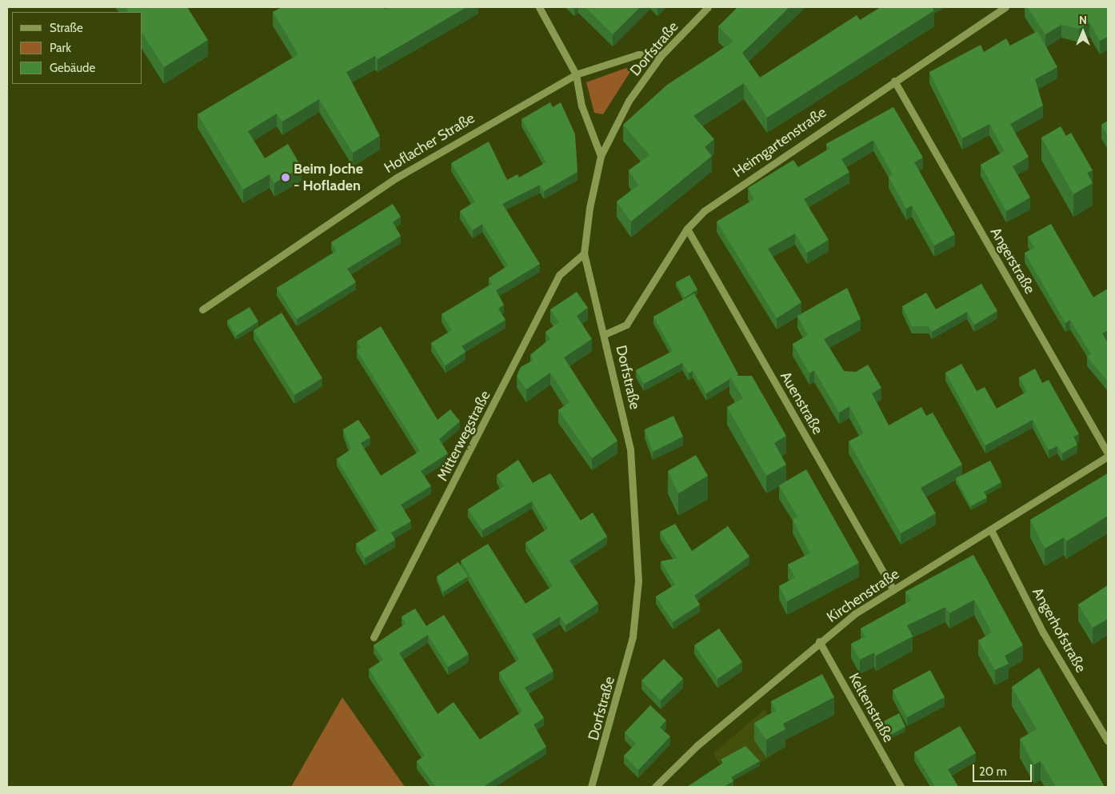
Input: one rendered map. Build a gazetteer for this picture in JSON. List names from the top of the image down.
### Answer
{
  "streets": {
    "street": [
      "Dorfstraße",
      "Heimgartenstraße",
      "Hoflacher Straße",
      "Angerstraße",
      "Auenstraße",
      "Mitterwegstraße",
      "Kirchenstraße",
      "Angerhofstraße",
      "Keltenstraße"
    ]
  },
  "crossings": [
    ["Dorfstraße", "Heimgartenstraße"],
    ["Dorfstraße", "Hoflacher Straße"],
    ["Dorfstraße", "Mitterwegstraße"],
    ["Heimgartenstraße", "Angerstraße"],
    ["Heimgartenstraße", "Auenstraße"],
    ["Auenstraße", "Kirchenstraße"],
    ["Kirchenstraße", "Angerhofstraße"],
    ["Kirchenstraße", "Keltenstraße"]
  ],
  "places": ["Beim Joche - Hofladen"],
  "legend": ["Straße", "Park", "Gebäude"],
  "scale_bar": "20 m",
  "north": "top"
}
